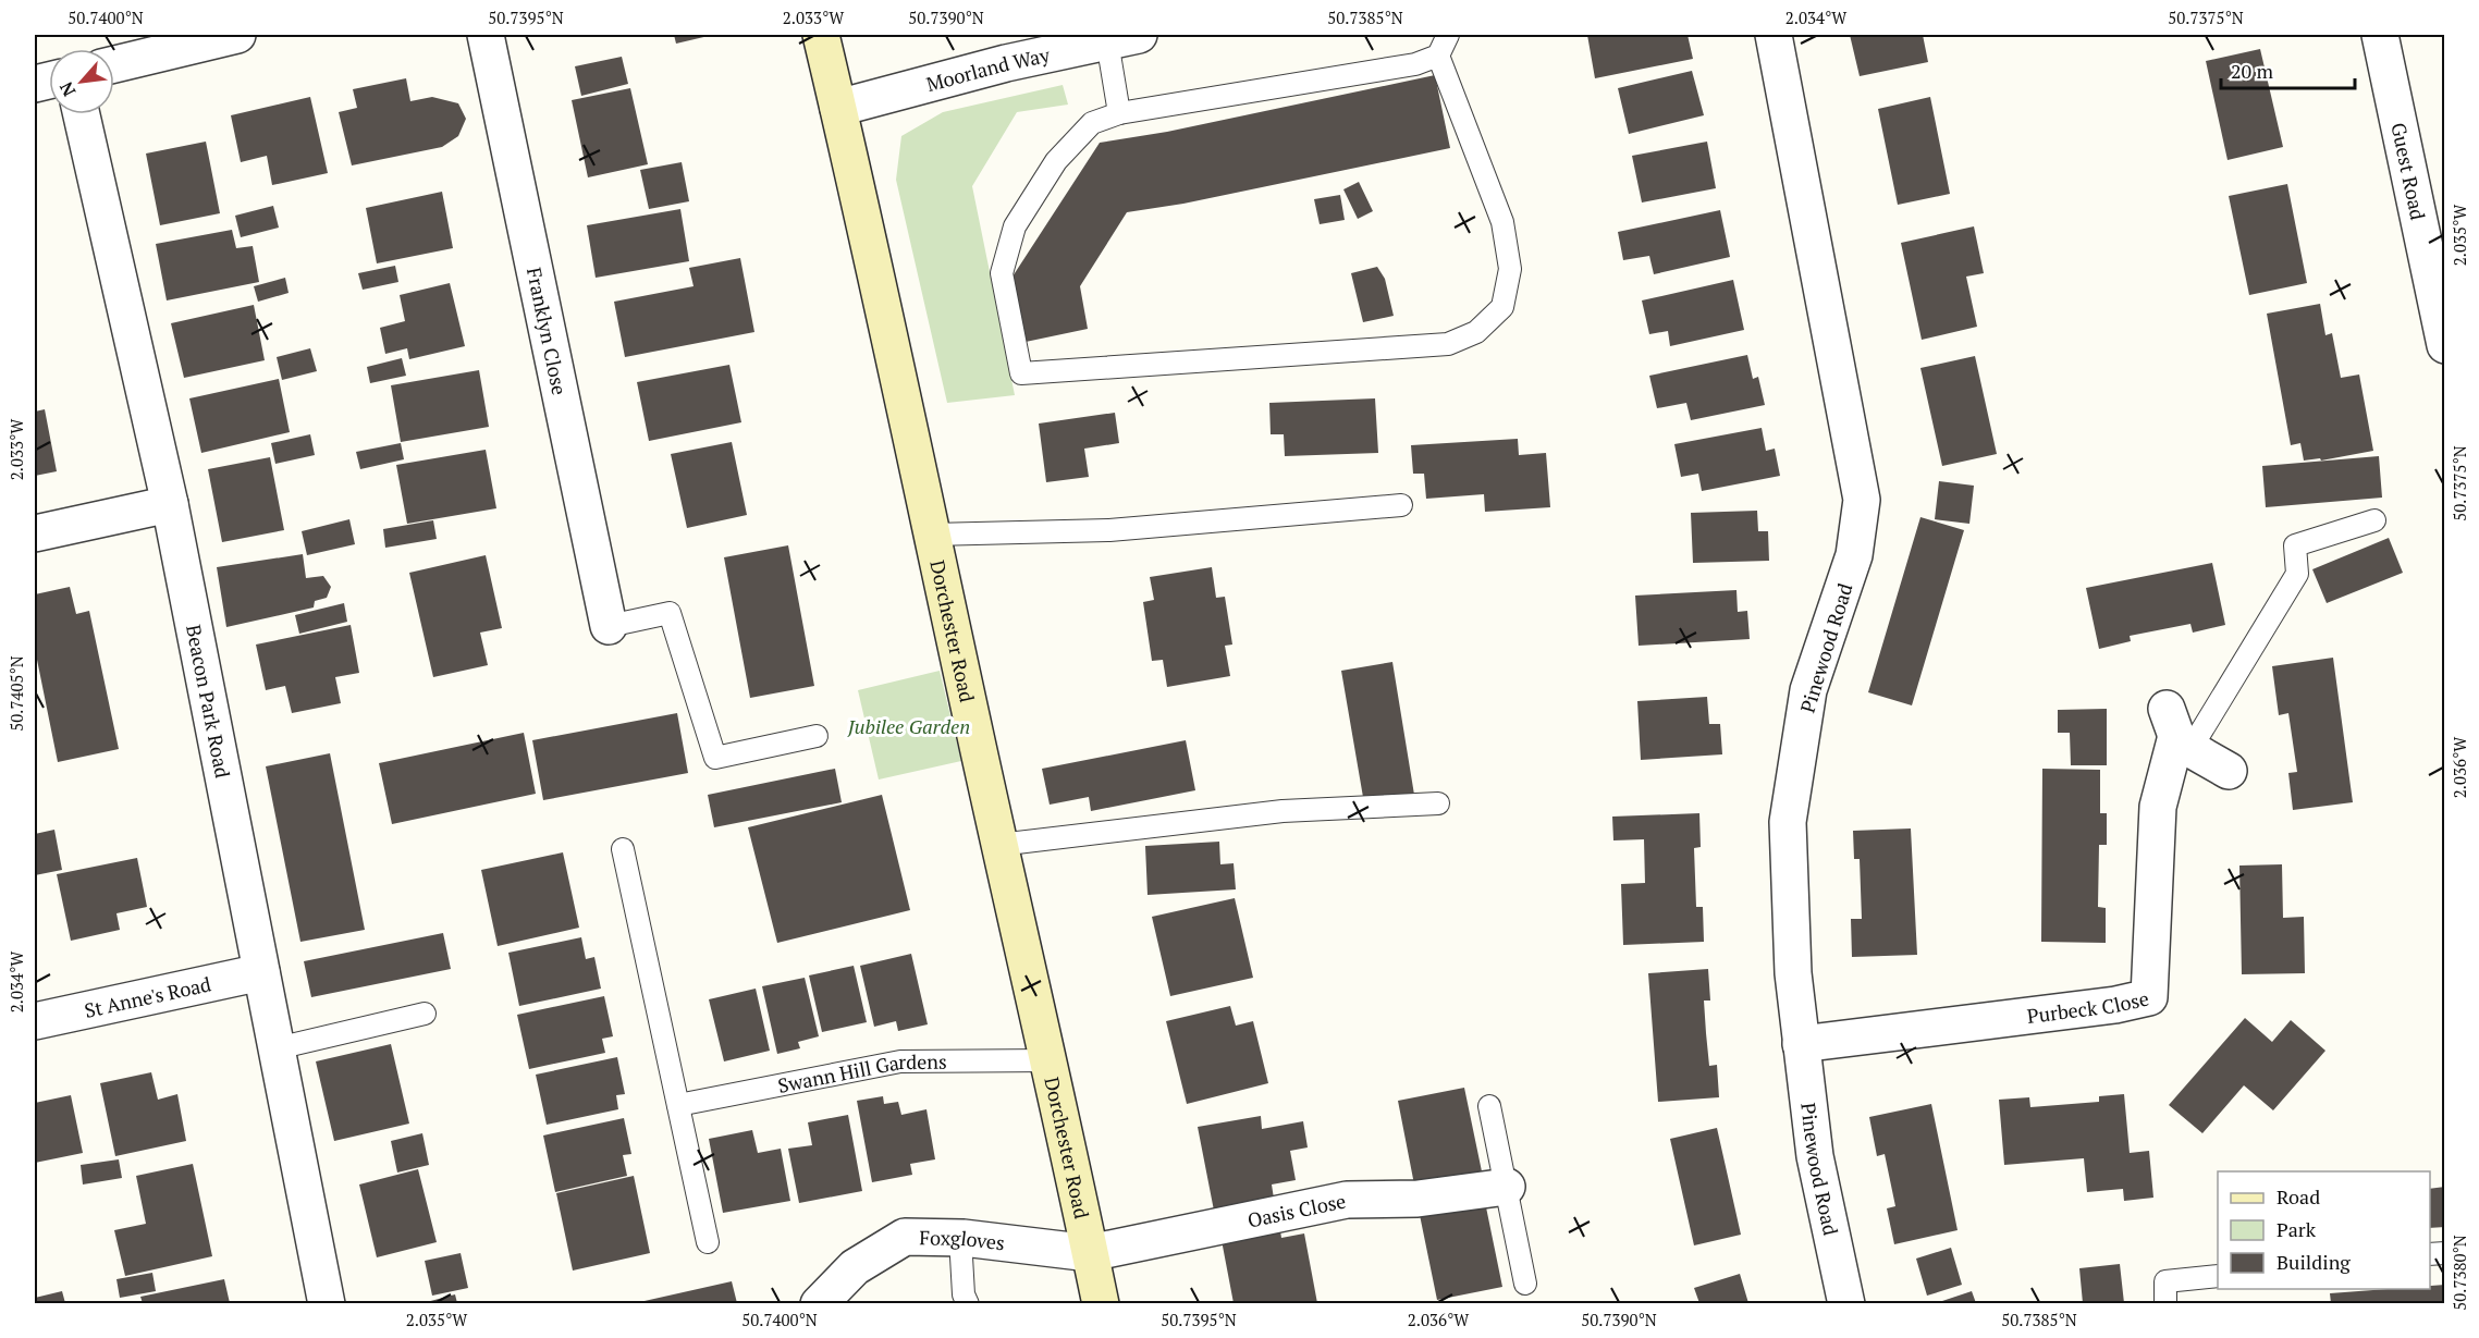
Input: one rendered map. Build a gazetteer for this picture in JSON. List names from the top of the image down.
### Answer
{
  "streets": {
    "main road": ["Dorchester Road"],
    "street": [
      "Moorland Way",
      "Guest Road",
      "Franklyn Close",
      "Pinewood Road",
      "Beacon Park Road",
      "St Anne's Road",
      "Purbeck Close",
      "Oasis Close",
      "Foxgloves"
    ],
    "lane": ["Swann Hill Gardens"]
  },
  "crossings": [
    ["Moorland Way", "Dorchester Road"],
    ["Dorchester Road", "Swann Hill Gardens"],
    ["Dorchester Road", "Oasis Close"],
    ["Dorchester Road", "Foxgloves"],
    ["Pinewood Road", "Purbeck Close"],
    ["Beacon Park Road", "St Anne's Road"],
    ["Oasis Close", "Foxgloves"]
  ],
  "parks": ["Jubilee Garden"],
  "legend": ["Road", "Park", "Building"],
  "scale_bar": "20 m",
  "north": "bottom left",
  "coordinates": [
    "50.7400°N",
    "50.7395°N",
    "2.033°W",
    "50.7390°N",
    "50.7385°N",
    "2.034°W",
    "50.7375°N",
    "2.035°W",
    "50.7405°N",
    "2.036°W",
    "50.7380°N"
  ]
}
